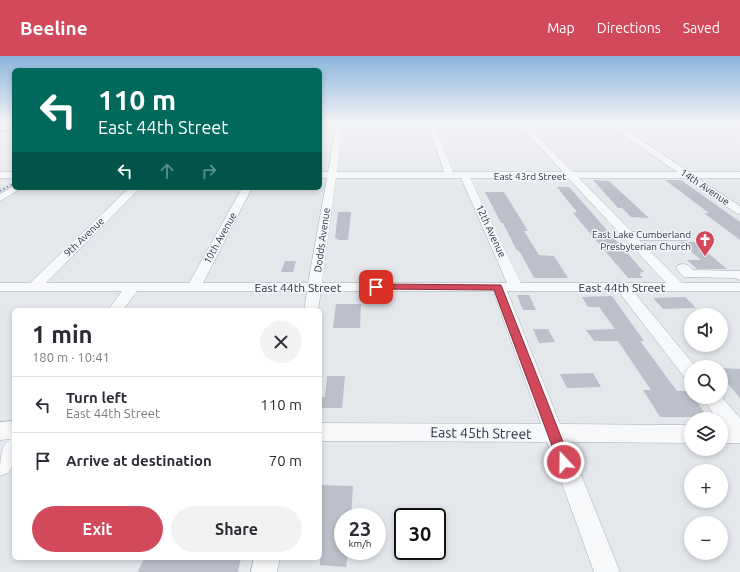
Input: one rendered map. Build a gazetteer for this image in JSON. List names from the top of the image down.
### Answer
{
  "streets": {
    "street": [
      "East 43rd Street",
      "14th Avenue",
      "12th Avenue",
      "9th Avenue",
      "10th Avenue",
      "Dodds Avenue",
      "East 44th Street",
      "East 45th Street"
    ]
  },
  "crossings": [
    ["East 43rd Street", "14th Avenue"],
    ["East 43rd Street", "12th Avenue"],
    ["East 43rd Street", "Dodds Avenue"],
    ["12th Avenue", "East 44th Street"],
    ["12th Avenue", "East 45th Street"],
    ["9th Avenue", "East 44th Street"],
    ["10th Avenue", "East 44th Street"],
    ["Dodds Avenue", "East 44th Street"]
  ],
  "places": {
    "church": ["East Lake Cumberland Presbyterian Church"]
  },
  "page": {
    "header": "Beeline",
    "nav": ["Map", "Directions", "Saved"],
    "turn": ["110 m", "East 44th Street"],
    "map_buttons": ["+", "−"],
    "heading": ["1 min", "180 m · 10:41"],
    "list": [
      {
        "name": "Turn left",
        "note": "East 44th Street",
        "value": "110 m"
      },
      {
        "name": "Arrive at destination",
        "value": "70 m"
      }
    ],
    "buttons": ["Exit", "Share"],
    "speed": "23 km/h",
    "limit": "30"
  }
}
